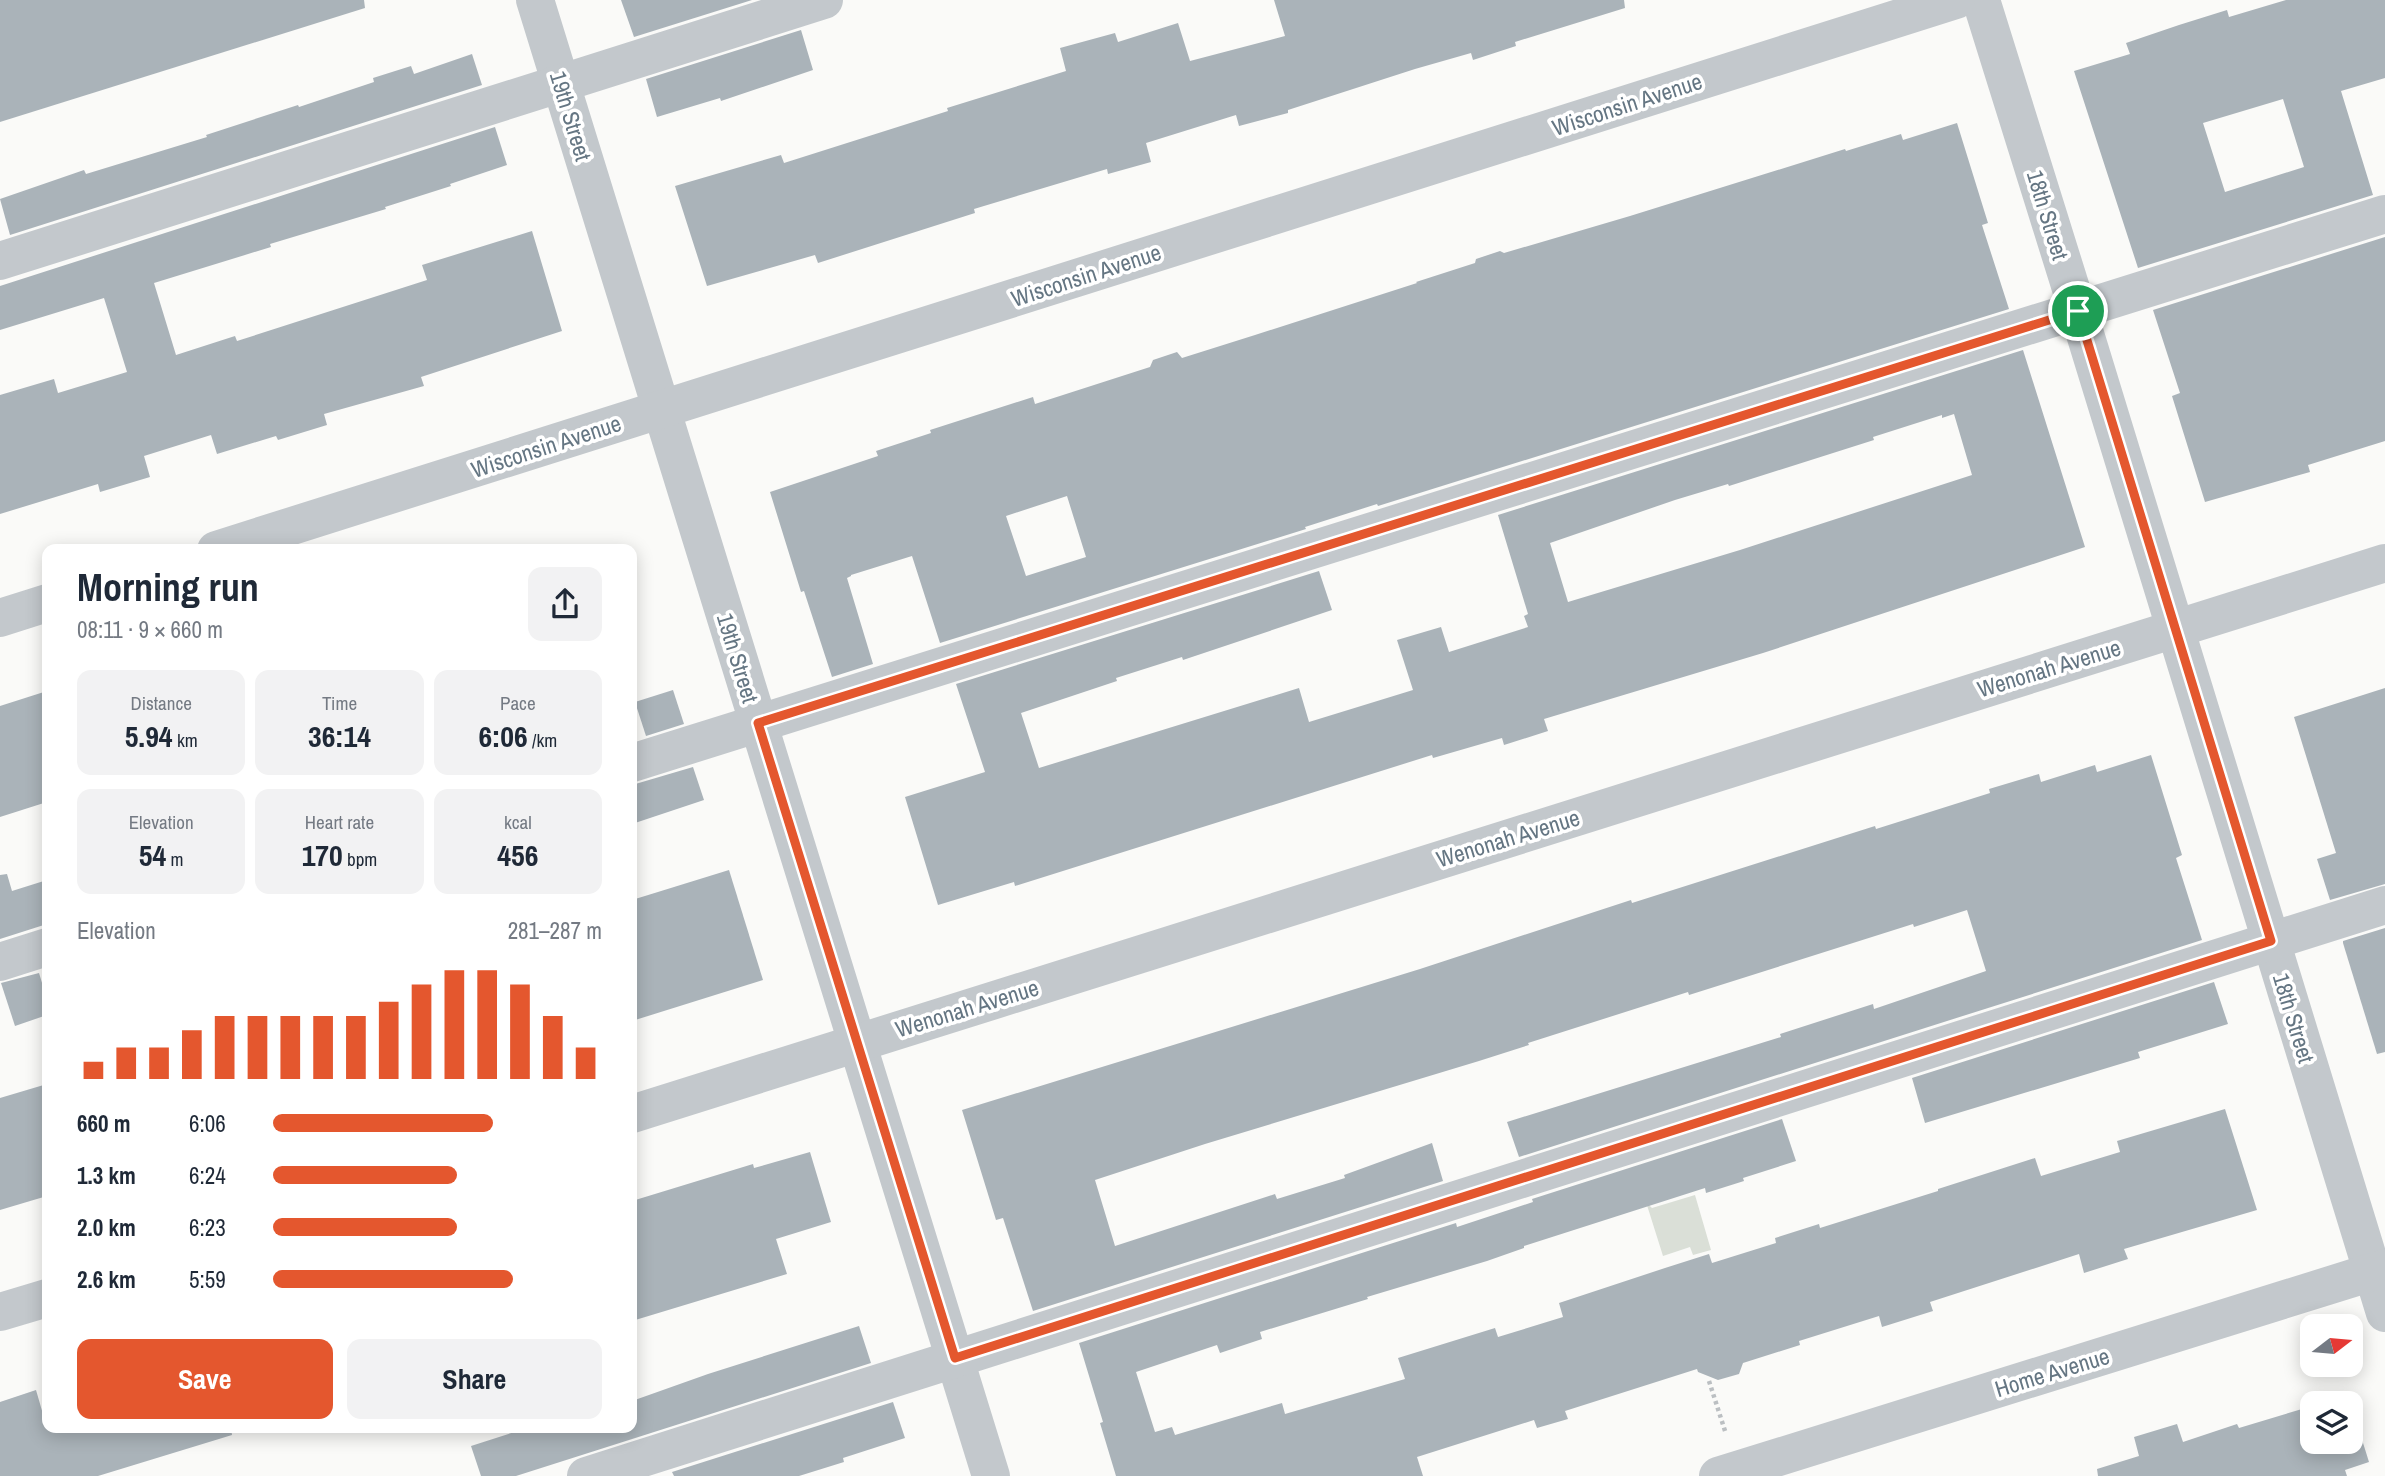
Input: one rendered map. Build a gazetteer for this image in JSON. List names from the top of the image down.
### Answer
{
  "streets": {
    "street": [
      "Wisconsin Avenue",
      "19th Street",
      "18th Street",
      "Wenonah Avenue",
      "Home Avenue"
    ]
  },
  "crossings": [
    ["Wisconsin Avenue", "19th Street"],
    ["19th Street", "Wenonah Avenue"],
    ["18th Street", "Wenonah Avenue"],
    ["18th Street", "Home Avenue"]
  ],
  "north": "right",
  "page": {
    "heading": ["Morning run", "08:11 · 9 × 660 m"],
    "stats": [
      ["Distance", "5.94 km"],
      ["Time", "36:14"],
      ["Pace", "6:06 /km"],
      ["Elevation", "54 m"],
      ["Heart rate", "170 bpm"],
      ["kcal", "456"]
    ],
    "chart": ["Elevation", "281–287 m"],
    "list": [
      {
        "name": "660 m",
        "note": "6:06"
      },
      {
        "name": "1.3 km",
        "note": "6:24"
      },
      {
        "name": "2.0 km",
        "note": "6:23"
      },
      {
        "name": "2.6 km",
        "note": "5:59"
      }
    ],
    "buttons": ["Save", "Share"]
  }
}
